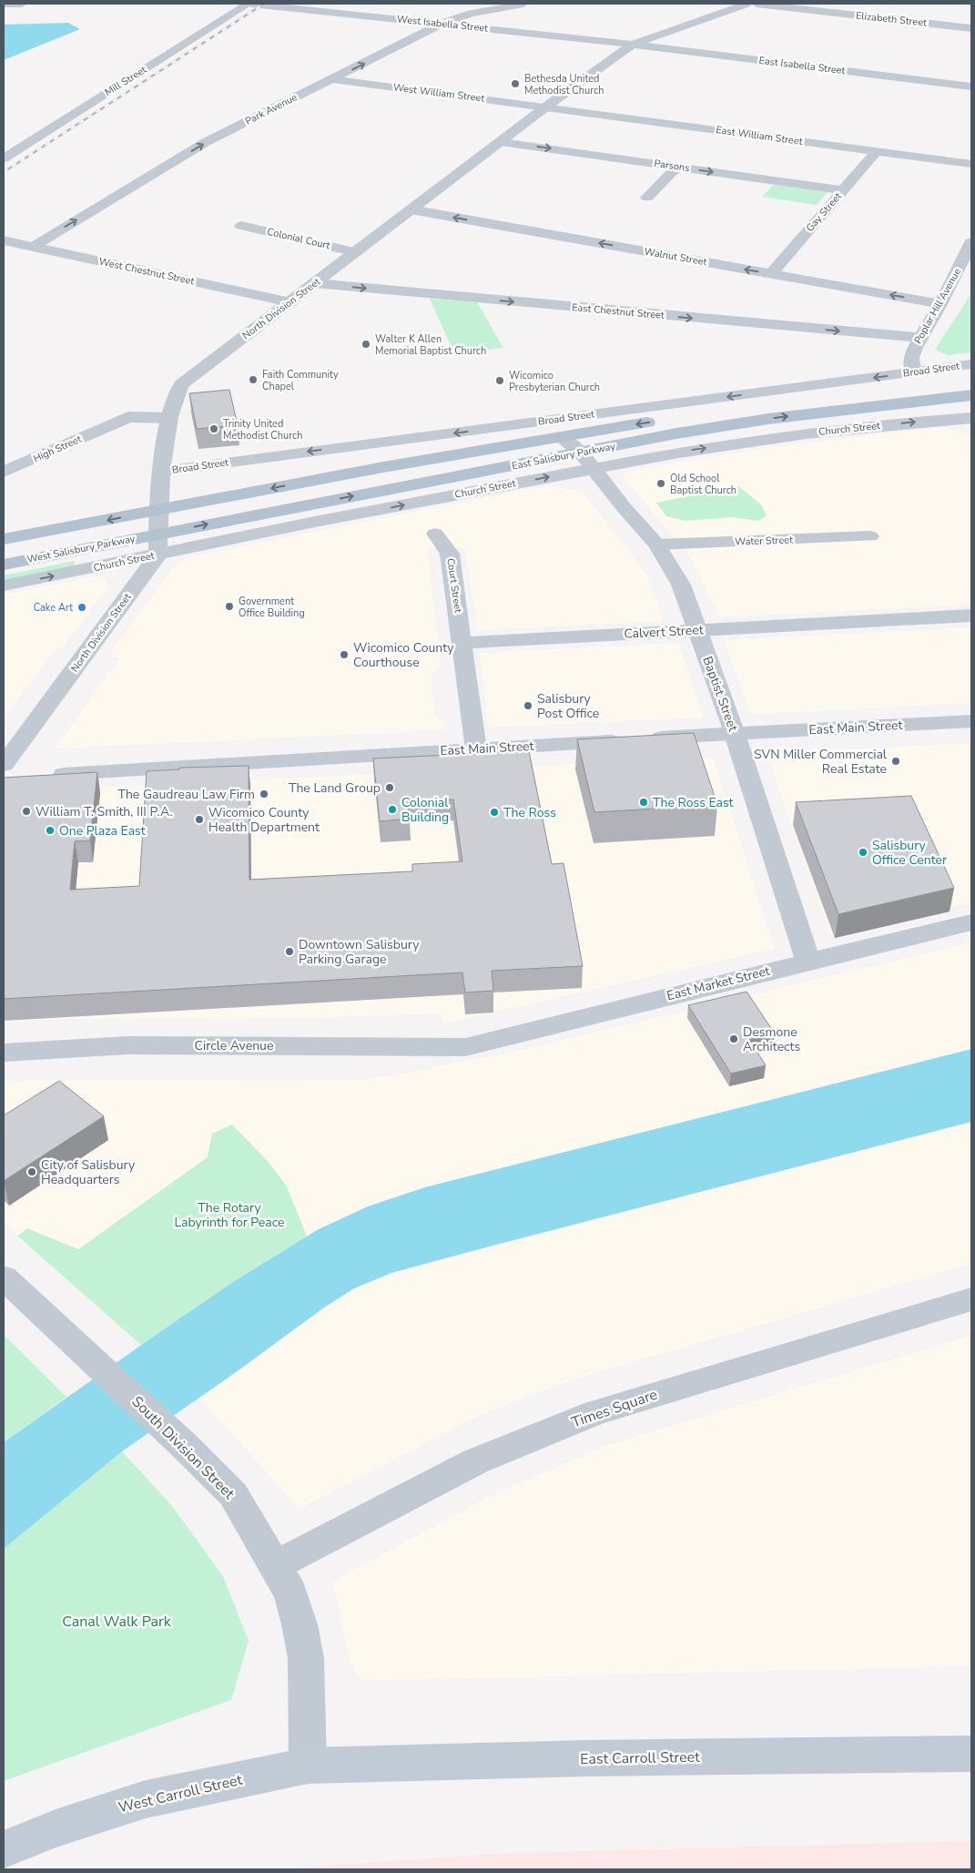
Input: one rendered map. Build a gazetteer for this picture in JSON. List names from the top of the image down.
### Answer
{
  "streets": {
    "main road": [
      "East Salisbury Parkway",
      "West Salisbury Parkway",
      "East Carroll Street",
      "West Carroll Street"
    ],
    "street": [
      "Elizabeth Street",
      "West Isabella Street",
      "East Isabella Street",
      "Mill Street",
      "West William Street",
      "Park Avenue",
      "East William Street",
      "Parsons",
      "Gay Street",
      "Colonial Court",
      "Walnut Street",
      "West Chestnut Street",
      "Poplar Hill Avenue",
      "North Division Street",
      "East Chestnut Street",
      "Broad Street",
      "Church Street",
      "High Street",
      "Water Street",
      "Court Street",
      "Calvert Street",
      "Baptist Street",
      "East Main Street",
      "East Market Street",
      "Circle Avenue",
      "Times Square",
      "South Division Street"
    ]
  },
  "crossings": [
    ["West Isabella Street", "East Isabella Street"],
    ["West Isabella Street", "Mill Street"],
    ["West Isabella Street", "Park Avenue"],
    ["West Isabella Street", "North Division Street"],
    ["East Isabella Street", "North Division Street"],
    ["West William Street", "Park Avenue"],
    ["West William Street", "East William Street"],
    ["West William Street", "North Division Street"],
    ["Park Avenue", "West Chestnut Street"],
    ["East William Street", "Gay Street"],
    ["East William Street", "North Division Street"],
    ["Parsons", "Gay Street"],
    ["Parsons", "North Division Street"],
    ["Gay Street", "Walnut Street"],
    ["Colonial Court", "North Division Street"],
    ["Walnut Street", "Poplar Hill Avenue"],
    ["Walnut Street", "North Division Street"],
    ["West Chestnut Street", "North Division Street"],
    ["Poplar Hill Avenue", "East Chestnut Street"],
    ["Poplar Hill Avenue", "Broad Street"],
    ["North Division Street", "East Chestnut Street"],
    ["North Division Street", "Broad Street"],
    ["North Division Street", "Church Street"],
    ["North Division Street", "High Street"],
    ["North Division Street", "East Salisbury Parkway"],
    ["North Division Street", "West Salisbury Parkway"],
    ["Church Street", "Baptist Street"],
    ["East Salisbury Parkway", "West Salisbury Parkway"],
    ["East Salisbury Parkway", "Baptist Street"],
    ["Water Street", "Baptist Street"],
    ["Court Street", "Calvert Street"],
    ["Calvert Street", "Baptist Street"],
    ["Baptist Street", "East Main Street"],
    ["Baptist Street", "East Market Street"],
    ["East Market Street", "Circle Avenue"],
    ["Times Square", "South Division Street"],
    ["South Division Street", "East Carroll Street"],
    ["South Division Street", "West Carroll Street"],
    ["East Carroll Street", "West Carroll Street"]
  ],
  "one_way": [
    "Park Avenue",
    "Parsons",
    "Walnut Street",
    "East Chestnut Street",
    "Broad Street",
    "Church Street"
  ],
  "parks": ["The Rotary Labyrinth for Peace", "Canal Walk Park"],
  "places": [
    "Bethesda United Methodist Church",
    "Walter K Allen Memorial Baptist Church",
    "Faith Community Chapel",
    "Wicomico Presbyterian Church",
    "Trinity United Methodist Church",
    "Old School Baptist Church",
    "Government Office Building",
    "Cake Art",
    "Wicomico County Courthouse",
    "Salisbury Post Office",
    "SVN Miller Commercial Real Estate",
    "The Land Group",
    "The Gaudreau Law Firm",
    "The Ross East",
    "Colonial Building",
    "William T. Smith, III P.A.",
    "The Ross",
    "Wicomico County Health Department",
    "One Plaza East",
    "Salisbury Office Center",
    "Downtown Salisbury Parking Garage",
    "Desmone Architects",
    "City of Salisbury Headquarters"
  ]
}
